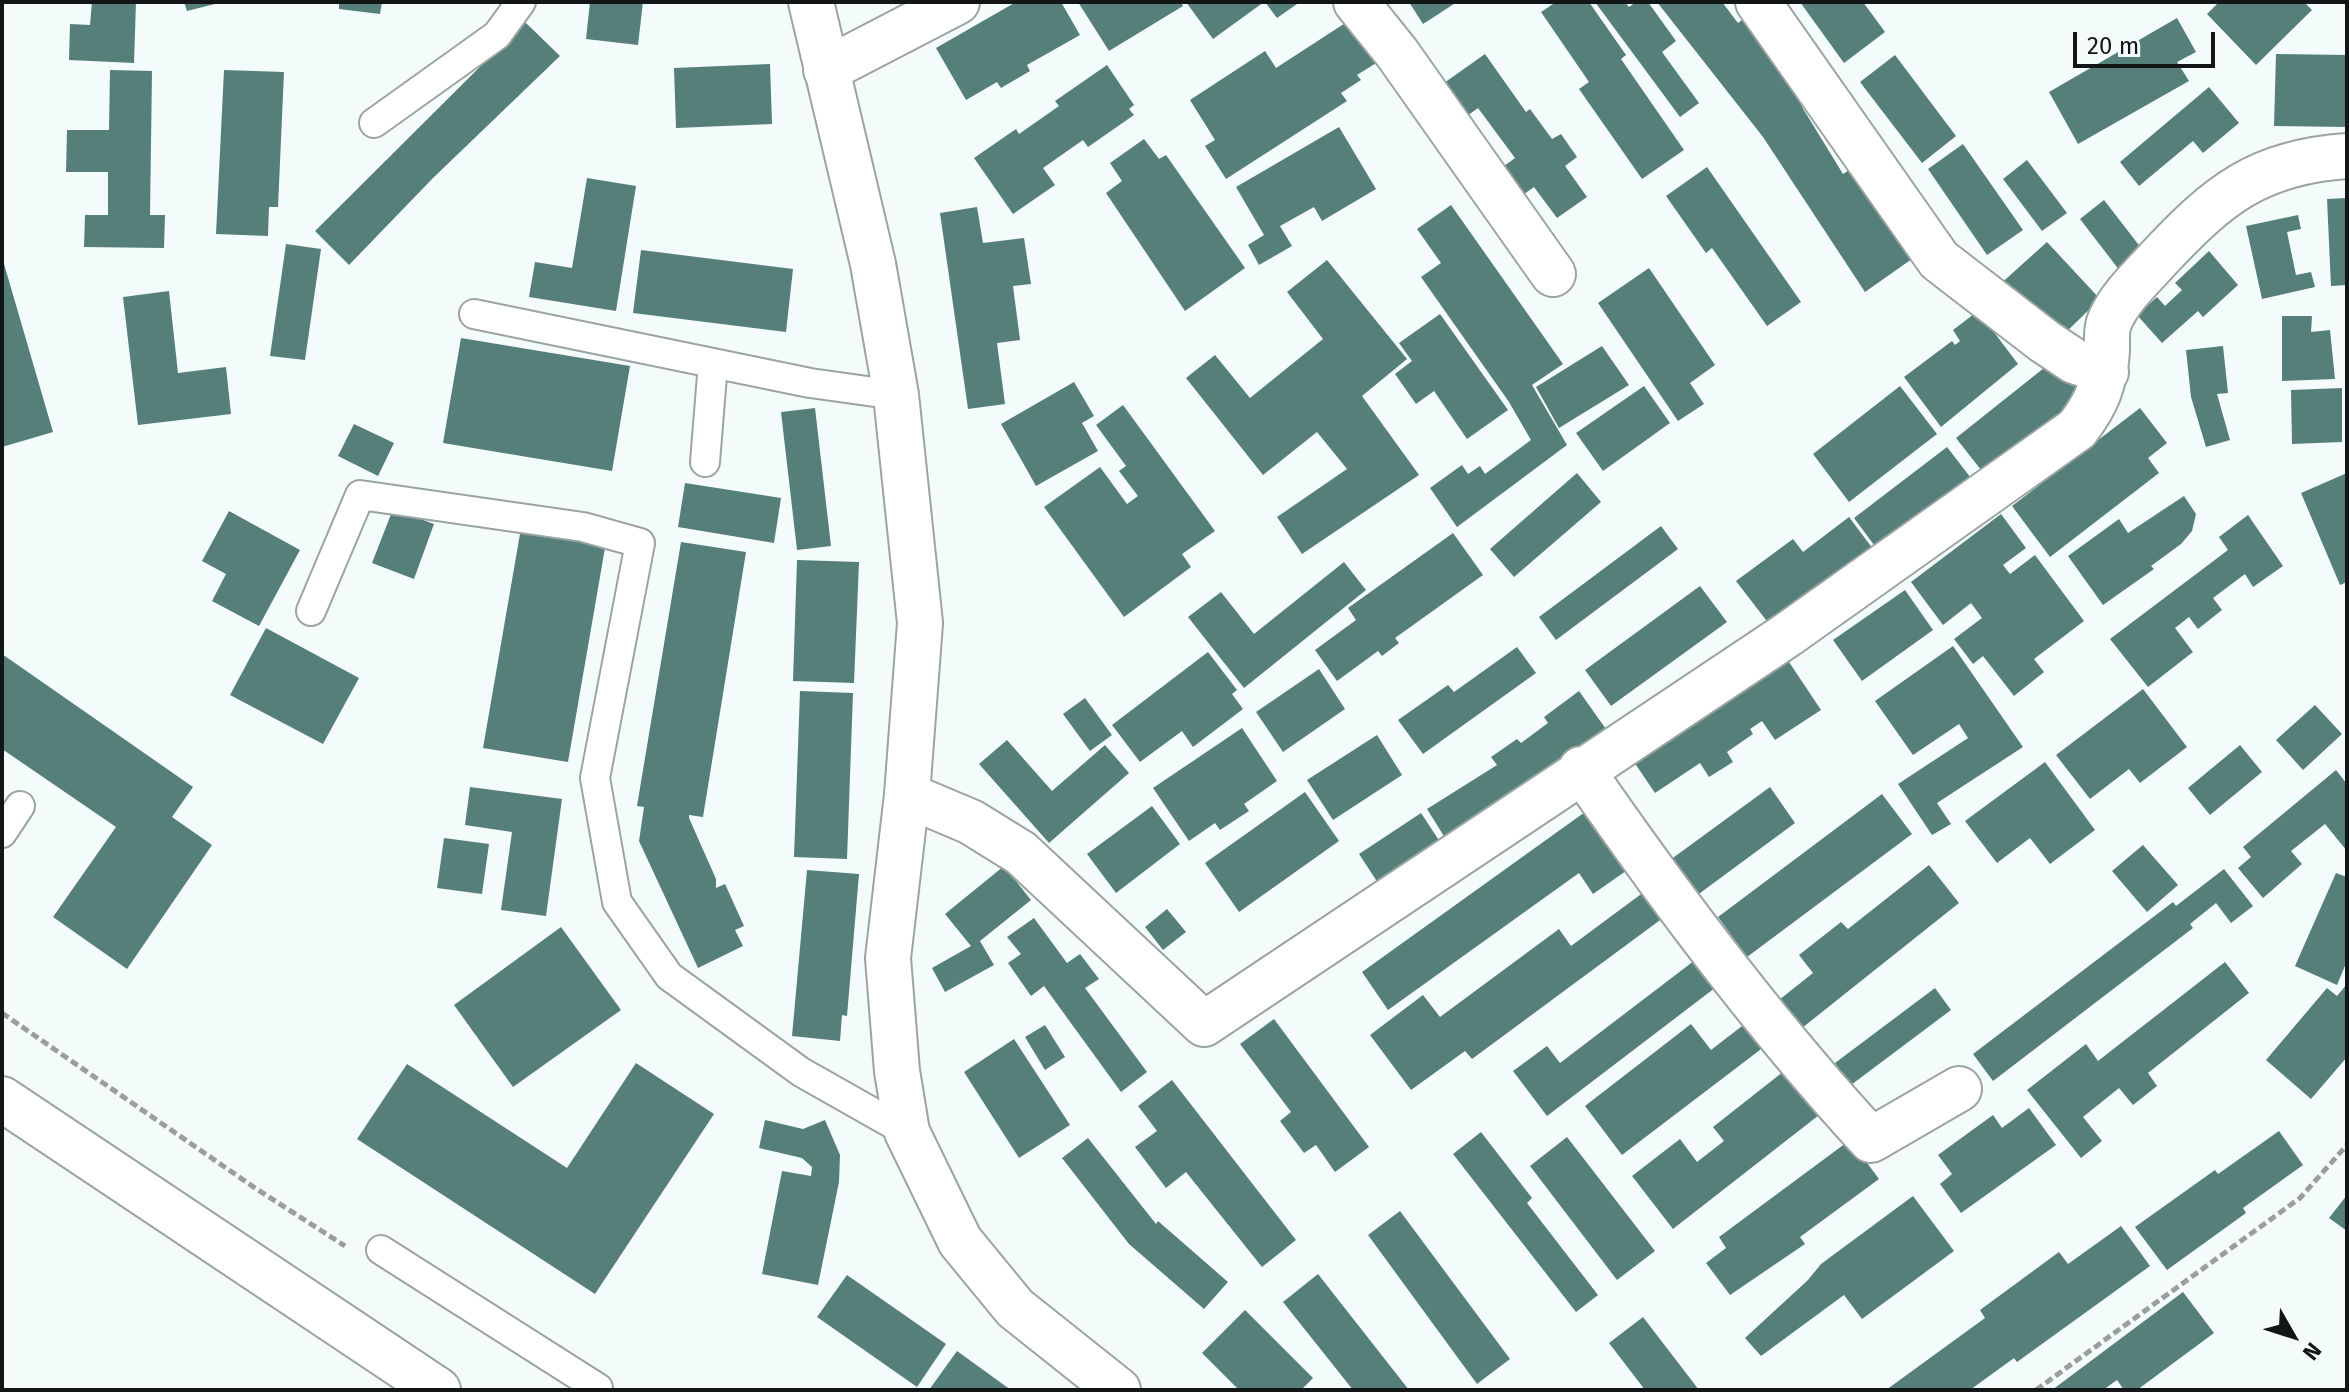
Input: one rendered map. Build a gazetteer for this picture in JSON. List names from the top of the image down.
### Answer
{
  "scale_bar": "20 m",
  "north": "bottom right"
}
